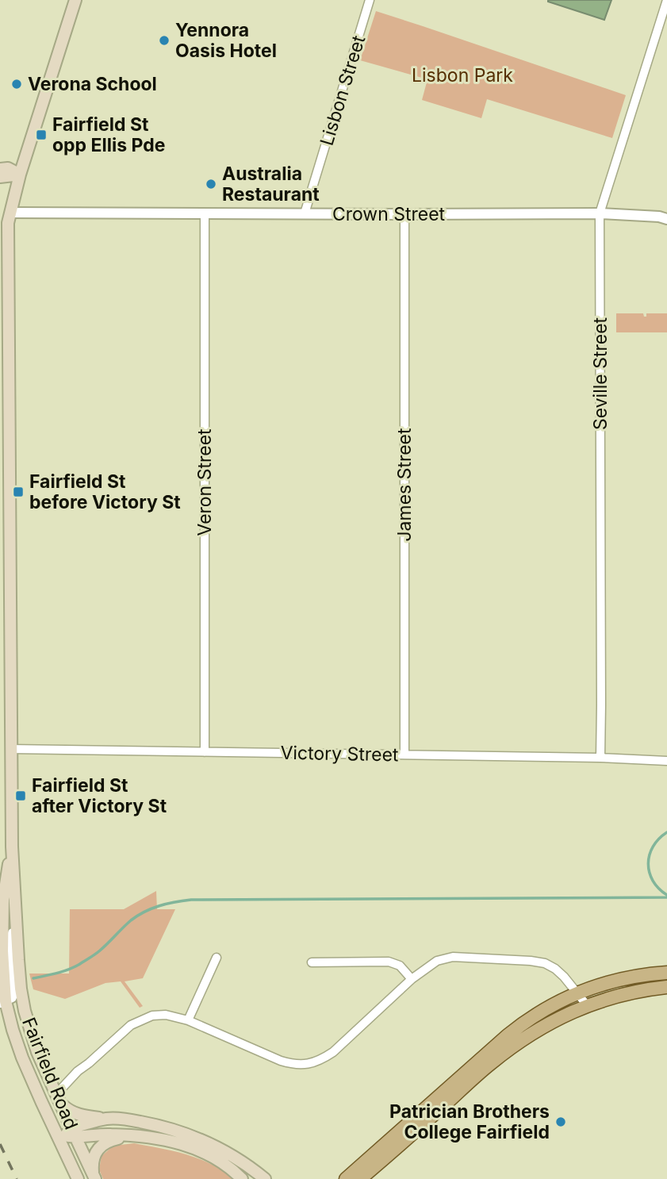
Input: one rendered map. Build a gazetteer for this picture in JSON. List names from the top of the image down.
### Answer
{
  "streets": {
    "main road": ["Fairfield Road"],
    "street": [
      "Lisbon Street",
      "Crown Street",
      "Seville Street",
      "Veron Street",
      "James Street",
      "Victory Street"
    ]
  },
  "crossings": [
    ["Lisbon Street", "Crown Street"],
    ["Crown Street", "Seville Street"],
    ["Crown Street", "Veron Street"],
    ["Crown Street", "James Street"],
    ["Seville Street", "Victory Street"],
    ["Veron Street", "Victory Street"],
    ["James Street", "Victory Street"]
  ],
  "parks": ["Lisbon Park"],
  "places": {
    "other": [
      "Yennora Oasis Hotel",
      "Verona School",
      "Australia Restaurant",
      "Patrician Brothers College Fairfield"
    ],
    "transit": ["Fairfield St opp Ellis Pde", "Fairfield St before Victory St", "Fairfield St after Victory St"]
  }
}
